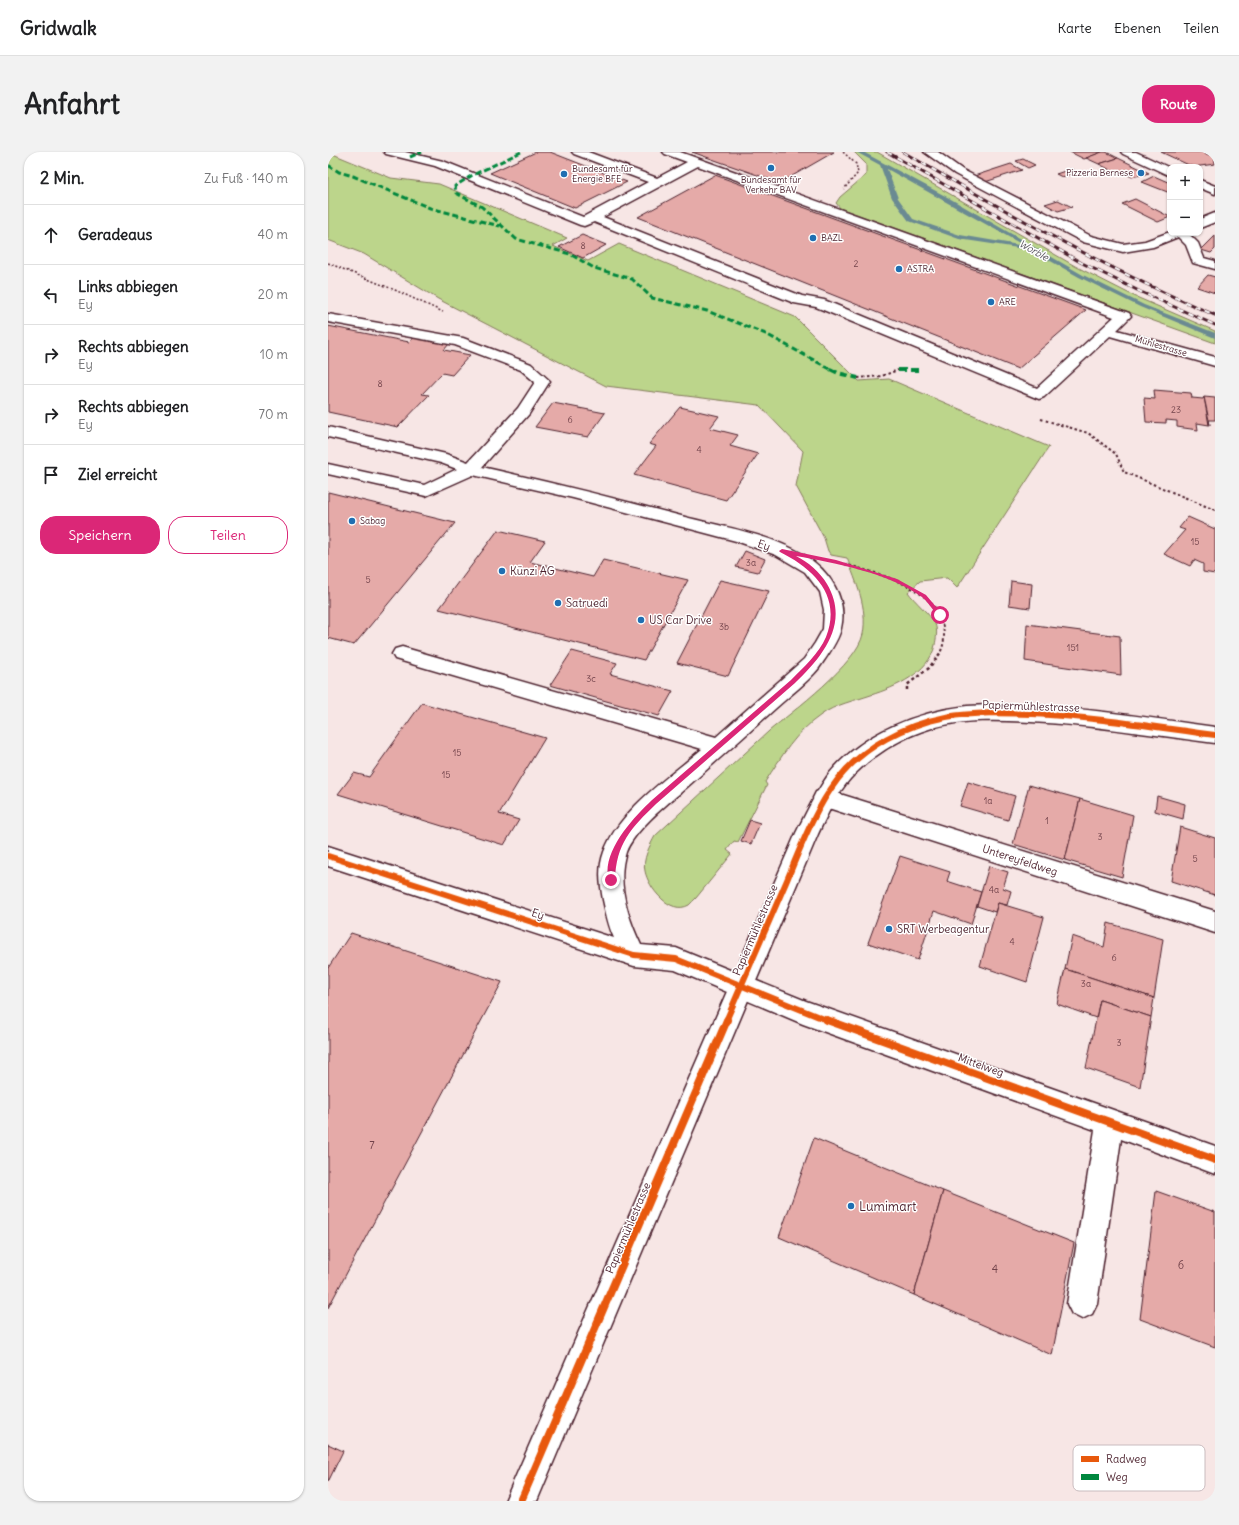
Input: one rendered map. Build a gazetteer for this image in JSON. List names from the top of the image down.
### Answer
{
  "streets": {
    "street": [
      "Mühlestrasse",
      "Ey",
      "Papiermühlestrasse",
      "Untereyfeldweg",
      "Mittelweg"
    ]
  },
  "crossings": [
    ["Ey", "Papiermühlestrasse"],
    ["Ey", "Mittelweg"],
    ["Papiermühlestrasse", "Untereyfeldweg"],
    ["Papiermühlestrasse", "Mittelweg"]
  ],
  "water": ["Worble"],
  "places": [
    "Bundesamt für Verkehr BAV",
    "Pizzeria Bernese",
    "Bundesamt für Energie BFE",
    "BAZL",
    "ASTRA",
    "ARE",
    "Sabag",
    "Künzi AG",
    "Satruedi",
    "US Car Drive",
    "SRT Werbeagentur",
    "Lumimart"
  ],
  "house_numbers": [
    "8",
    "2",
    "8",
    "23",
    "6",
    "4",
    "15",
    "3a",
    "5",
    "3b",
    "151",
    "3c",
    "15",
    "15",
    "1a",
    "1",
    "3",
    "5",
    "4a",
    "4",
    "6",
    "3a",
    "3",
    "7",
    "6",
    "4"
  ],
  "legend": ["Radweg", "Weg"],
  "page": {
    "header": "Gridwalk",
    "nav": ["Karte", "Ebenen", "Teilen"],
    "buttons": [
      "Route",
      ["Speichern", "Teilen"]
    ],
    "title": "Anfahrt",
    "heading": ["2 Min.", "Zu Fuß · 140 m"],
    "map_buttons": ["+", "−"],
    "list": [
      ["Geradeaus", "40 m"],
      ["Links abbiegen", "Ey", "20 m"],
      ["Rechts abbiegen", "Ey", "10 m"],
      ["Rechts abbiegen", "Ey", "70 m"],
      "Ziel erreicht"
    ]
  }
}
